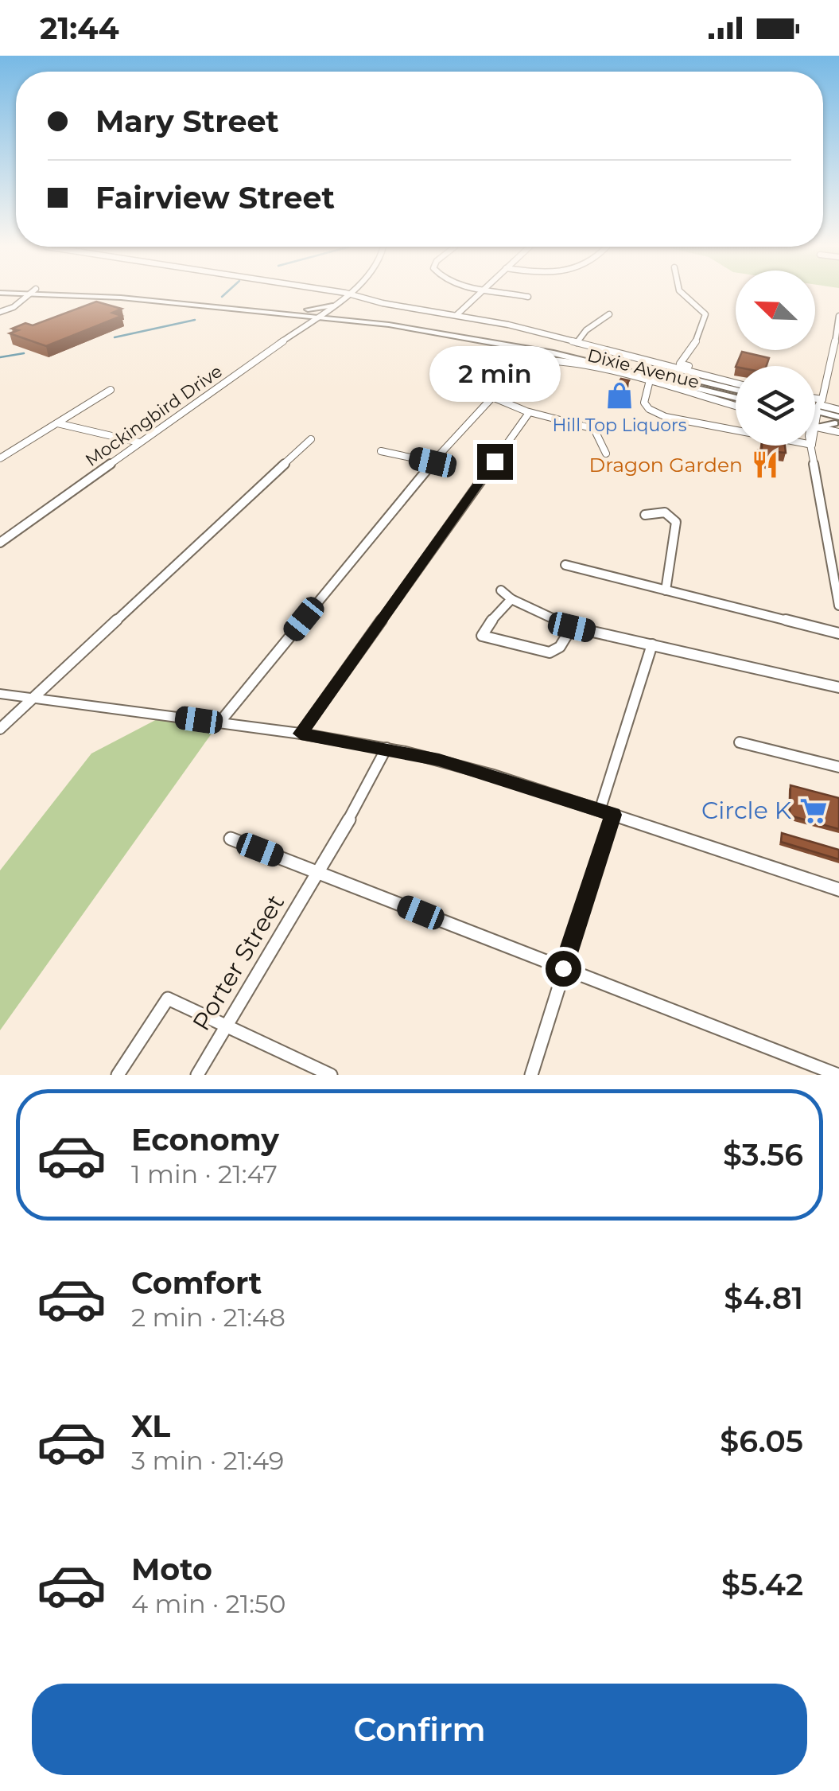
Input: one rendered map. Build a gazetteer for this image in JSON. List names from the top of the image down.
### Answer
{
  "streets": {
    "street": ["Dixie Avenue", "Mockingbird Drive", "Porter Street"]
  },
  "places": {
    "shop": ["Hill Top Liquors"],
    "restaurant": ["Dragon Garden"],
    "supermarket": ["Circle K"]
  },
  "north": "top left",
  "page": {
    "status": "21:44",
    "banner": ["Mary Street", "Fairview Street"],
    "bubble": "2 min",
    "list": [
      {
        "name": "Economy",
        "note": "1 min · 21:47",
        "value": "$3.56"
      },
      {
        "name": "Comfort",
        "note": "2 min · 21:48",
        "value": "$4.81"
      },
      {
        "name": "XL",
        "note": "3 min · 21:49",
        "value": "$6.05"
      },
      {
        "name": "Moto",
        "note": "4 min · 21:50",
        "value": "$5.42"
      }
    ],
    "buttons": "Confirm"
  }
}
